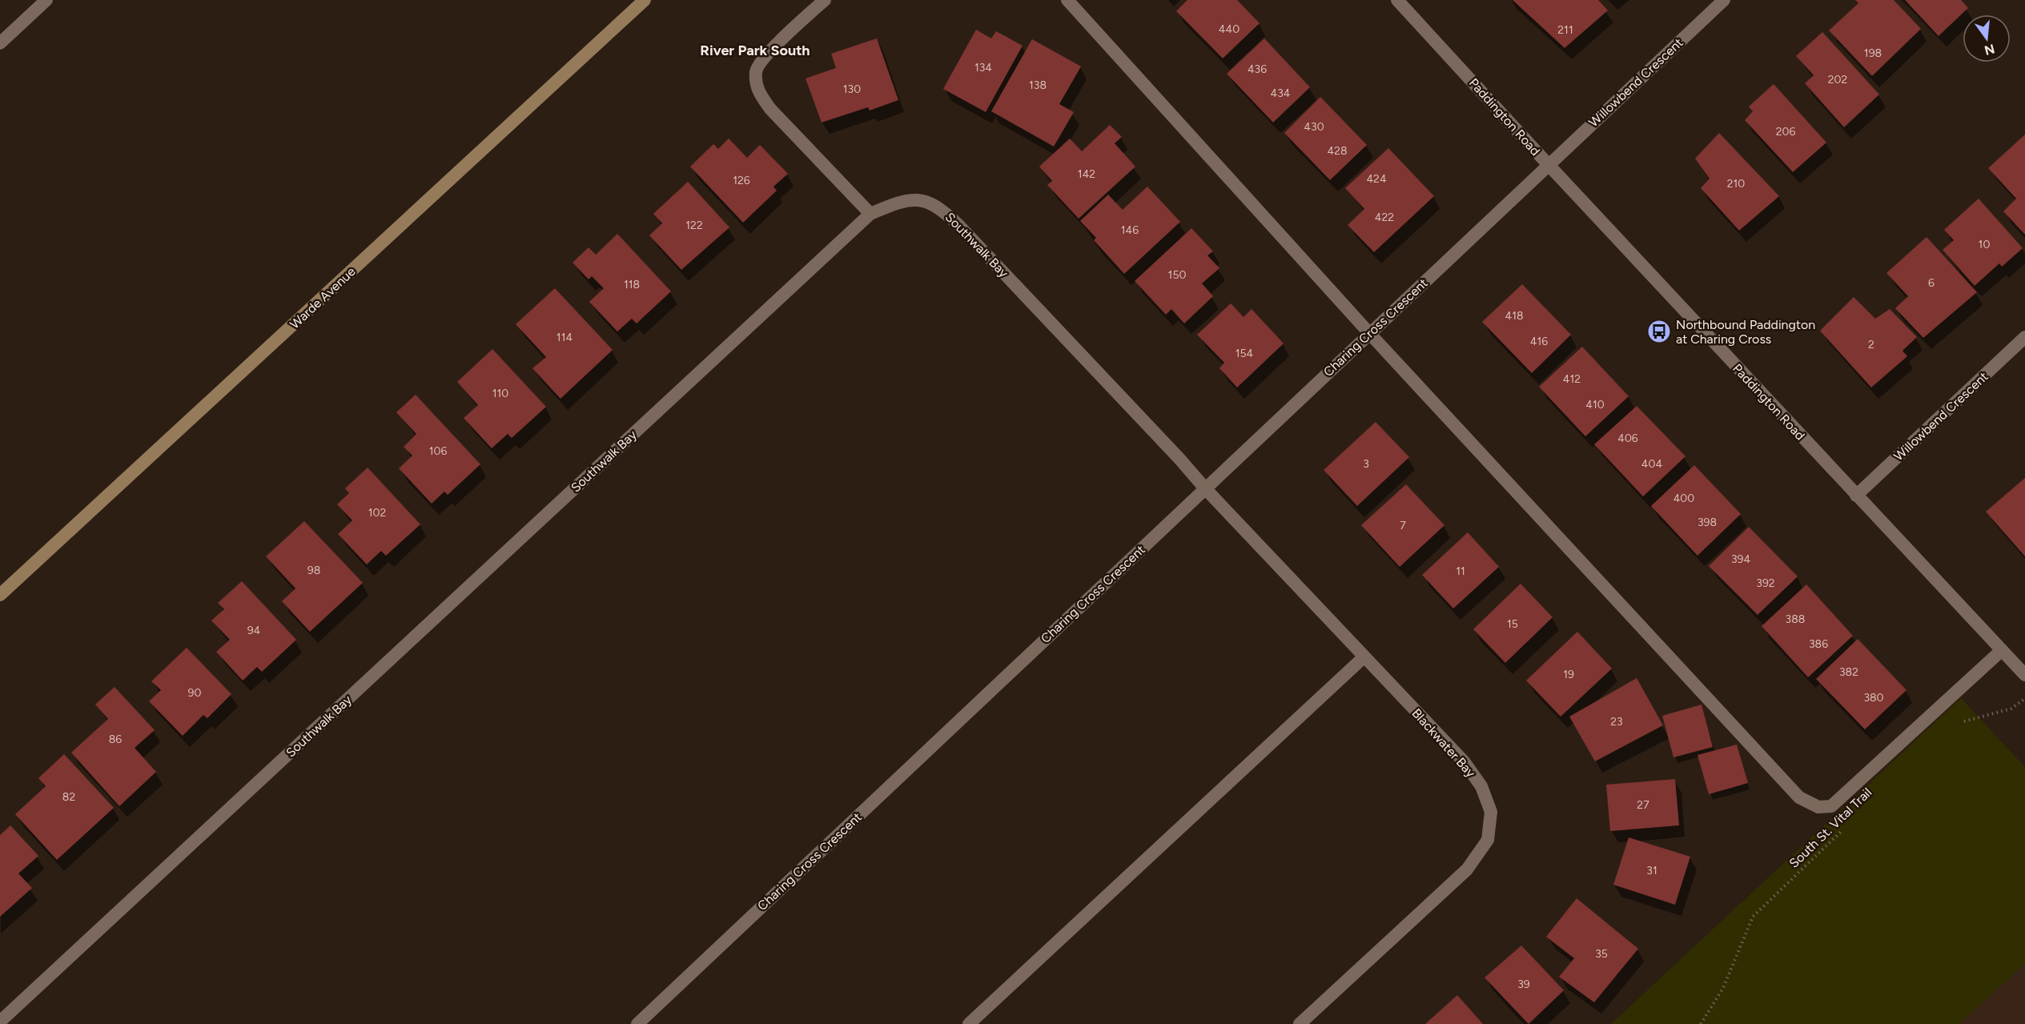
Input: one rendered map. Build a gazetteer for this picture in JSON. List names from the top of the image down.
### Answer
{
  "streets": {
    "main road": ["Warde Avenue"],
    "street": [
      "Willowbend Crescent",
      "Paddington Road",
      "Southwalk Bay",
      "Charing Cross Crescent",
      "Blackwater Bay"
    ],
    "path": ["South St. Vital Trail"]
  },
  "crossings": [
    ["Willowbend Crescent", "Paddington Road"],
    ["Willowbend Crescent", "Charing Cross Crescent"],
    ["Paddington Road", "Charing Cross Crescent"],
    ["Southwalk Bay", "Charing Cross Crescent"],
    ["Southwalk Bay", "Blackwater Bay"],
    ["Charing Cross Crescent", "Blackwater Bay"]
  ],
  "districts": ["River Park South"],
  "places": {
    "bus stop": ["Northbound Paddington at Charing Cross"]
  },
  "house_numbers": [
    "440",
    "211",
    "198",
    "134",
    "436",
    "202",
    "138",
    "130",
    "434",
    "430",
    "206",
    "428",
    "142",
    "424",
    "126",
    "210",
    "422",
    "122",
    "146",
    "10",
    "150",
    "6",
    "118",
    "418",
    "114",
    "416",
    "2",
    "154",
    "412",
    "110",
    "410",
    "406",
    "106",
    "3",
    "404",
    "400",
    "102",
    "398",
    "7",
    "394",
    "98",
    "11",
    "392",
    "388",
    "15",
    "94",
    "386",
    "382",
    "19",
    "90",
    "380",
    "23",
    "86",
    "82",
    "27",
    "31",
    "35",
    "39"
  ],
  "north": "bottom"
}
